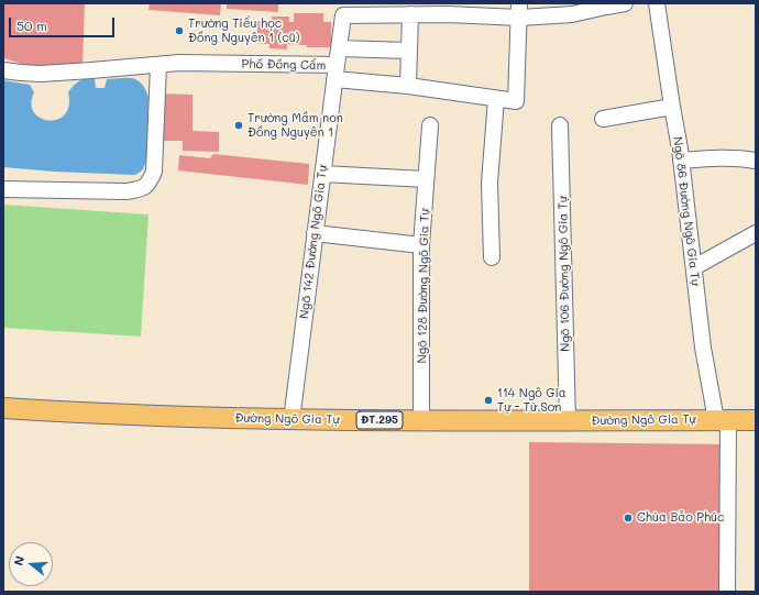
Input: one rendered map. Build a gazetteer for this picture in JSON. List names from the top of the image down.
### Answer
{
  "streets": {
    "main road": ["Đường Ngô Gia Tự", "ĐT.295"],
    "street": [
      "Phố Đồng Cẩm",
      "Ngõ 86 Đường Ngô Gia Tự",
      "Ngõ 142 Đường Ngô Gia Tự",
      "Ngõ 106 Đường Ngô Gia Tự",
      "Ngõ 128 Đường Ngô Gia Tự"
    ]
  },
  "crossings": [
    ["Phố Đồng Cẩm", "Ngõ 142 Đường Ngô Gia Tự"],
    ["Ngõ 86 Đường Ngô Gia Tự", "Đường Ngô Gia Tự"],
    ["Ngõ 142 Đường Ngô Gia Tự", "Đường Ngô Gia Tự"],
    ["Ngõ 106 Đường Ngô Gia Tự", "Đường Ngô Gia Tự"],
    ["Ngõ 128 Đường Ngô Gia Tự", "Đường Ngô Gia Tự"]
  ],
  "places": [
    "Trường Tiểu học Đồng Nguyên 1 (cũ)",
    "Trường Mầm non Đồng Nguyên 1",
    "114 Ngô Gia Tự - Từ Sơn",
    "Chùa Bảo Phúc"
  ],
  "scale_bar": "50 m",
  "north": "left"
}
